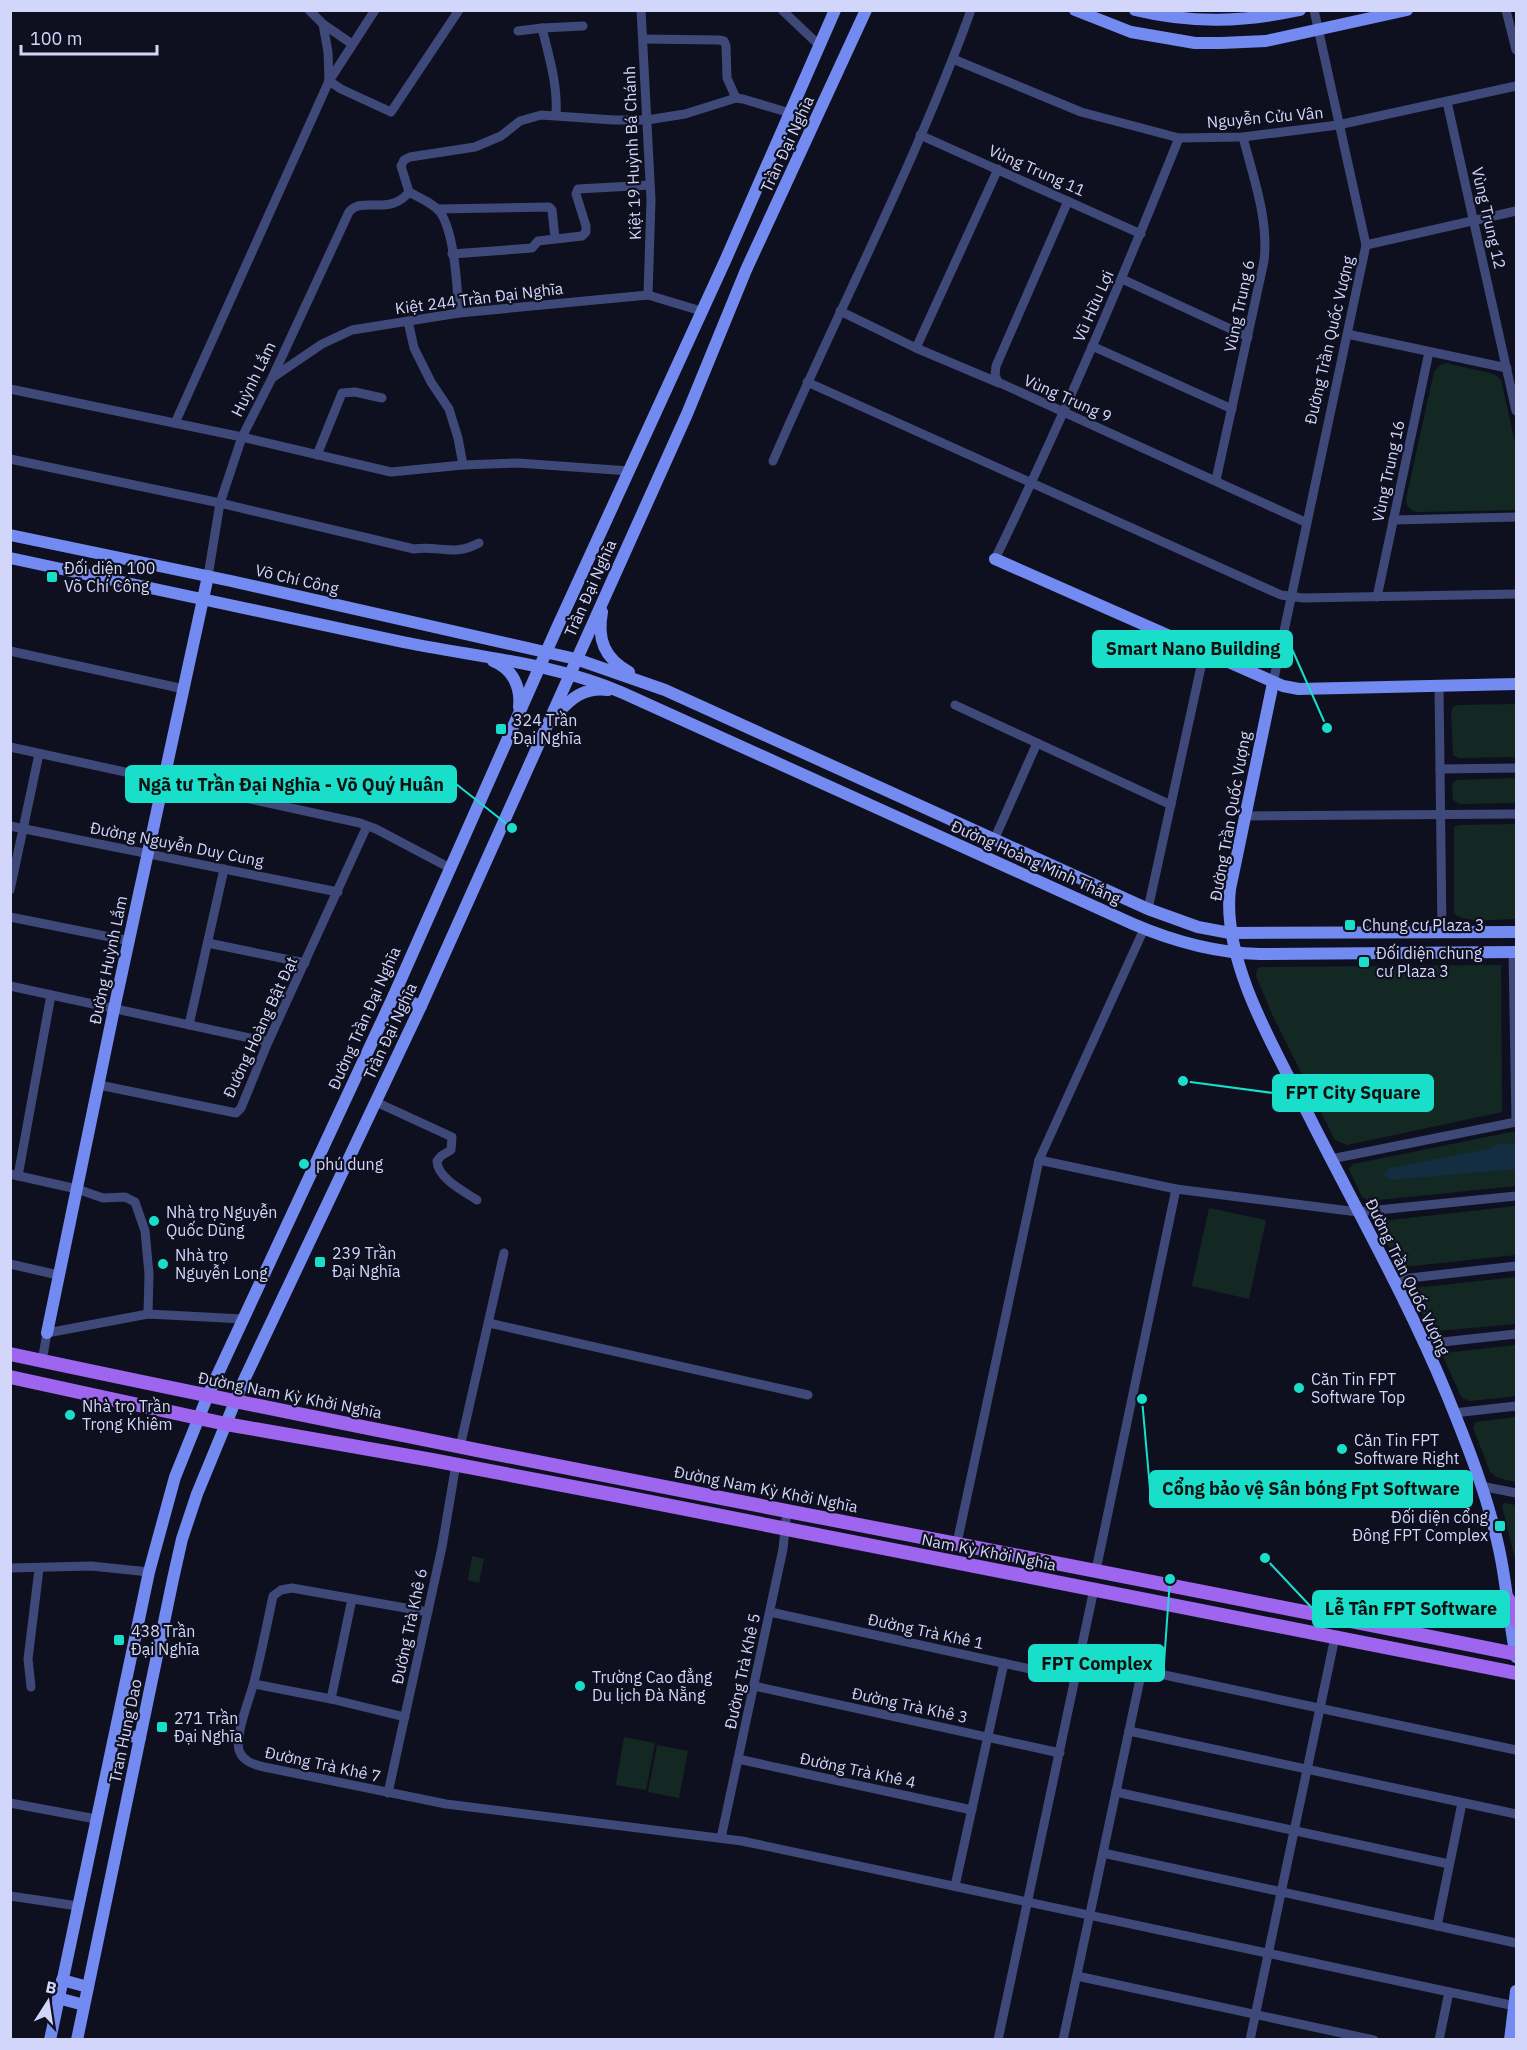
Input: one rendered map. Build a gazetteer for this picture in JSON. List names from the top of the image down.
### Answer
{
  "streets": {
    "main road": [
      "Trần Đại Nghĩa",
      "Đường Trần Quốc Vượng",
      "Võ Chí Công",
      "Đường Hoàng Minh Thắng",
      "Đường Huỳnh Lắm",
      "Đường Trần Đại Nghĩa",
      "Đường Nam Kỳ Khởi Nghĩa",
      "Nam Kỳ Khởi Nghĩa",
      "Tran Hung Dao"
    ],
    "street": [
      "Nguyễn Cửu Vân",
      "Kiệt 19 Huỳnh Bá Chánh",
      "Vùng Trung 11",
      "Vùng Trung 12",
      "Kiệt 244 Trần Đại Nghĩa",
      "Vũ Hữu Lợi",
      "Vùng Trung 6",
      "Huỳnh Lắm",
      "Vùng Trung 9",
      "Vùng Trung 16",
      "Đường Nguyễn Duy Cung",
      "Đường Hoàng Bật Đạt",
      "Đường Trà Khê 6",
      "Đường Trà Khê 1",
      "Đường Trà Khê 5",
      "Đường Trà Khê 3",
      "Đường Trà Khê 7",
      "Đường Trà Khê 4"
    ]
  },
  "crossings": [
    ["Nguyễn Cửu Vân", "Vùng Trung 12"],
    ["Nguyễn Cửu Vân", "Vũ Hữu Lợi"],
    ["Nguyễn Cửu Vân", "Vùng Trung 6"],
    ["Nguyễn Cửu Vân", "Đường Trần Quốc Vượng"],
    ["Trần Đại Nghĩa", "Kiệt 244 Trần Đại Nghĩa"],
    ["Trần Đại Nghĩa", "Võ Chí Công"],
    ["Trần Đại Nghĩa", "Đường Hoàng Minh Thắng"],
    ["Trần Đại Nghĩa", "Đường Trần Đại Nghĩa"],
    ["Trần Đại Nghĩa", "Đường Nam Kỳ Khởi Nghĩa"],
    ["Trần Đại Nghĩa", "Tran Hung Dao"],
    ["Kiệt 19 Huỳnh Bá Chánh", "Kiệt 244 Trần Đại Nghĩa"],
    ["Vùng Trung 11", "Vũ Hữu Lợi"],
    ["Vùng Trung 11", "Vùng Trung 9"],
    ["Kiệt 244 Trần Đại Nghĩa", "Huỳnh Lắm"],
    ["Vũ Hữu Lợi", "Vùng Trung 9"],
    ["Vùng Trung 6", "Vùng Trung 9"],
    ["Đường Trần Quốc Vượng", "Vùng Trung 9"],
    ["Đường Trần Quốc Vượng", "Đường Hoàng Minh Thắng"],
    ["Đường Trần Quốc Vượng", "Đường Nam Kỳ Khởi Nghĩa"],
    ["Huỳnh Lắm", "Võ Chí Công"],
    ["Huỳnh Lắm", "Đường Huỳnh Lắm"],
    ["Võ Chí Công", "Đường Hoàng Minh Thắng"],
    ["Võ Chí Công", "Đường Huỳnh Lắm"],
    ["Võ Chí Công", "Đường Trần Đại Nghĩa"],
    ["Đường Nguyễn Duy Cung", "Đường Huỳnh Lắm"],
    ["Đường Nguyễn Duy Cung", "Đường Hoàng Bật Đạt"],
    ["Đường Huỳnh Lắm", "Đường Hoàng Bật Đạt"],
    ["Đường Huỳnh Lắm", "Đường Nam Kỳ Khởi Nghĩa"],
    ["Đường Trần Đại Nghĩa", "Đường Nam Kỳ Khởi Nghĩa"],
    ["Đường Trần Đại Nghĩa", "Tran Hung Dao"],
    ["Đường Nam Kỳ Khởi Nghĩa", "Đường Trà Khê 5"],
    ["Đường Nam Kỳ Khởi Nghĩa", "Tran Hung Dao"],
    ["Nam Kỳ Khởi Nghĩa", "Đường Trà Khê 6"],
    ["Nam Kỳ Khởi Nghĩa", "Đường Trà Khê 5"],
    ["Đường Trà Khê 6", "Đường Trà Khê 7"],
    ["Đường Trà Khê 1", "Đường Trà Khê 5"],
    ["Đường Trà Khê 5", "Đường Trà Khê 3"],
    ["Đường Trà Khê 5", "Đường Trà Khê 7"],
    ["Đường Trà Khê 5", "Đường Trà Khê 4"]
  ],
  "places": {
    "transit": [
      "Đối diện 100 Võ Chí Công",
      "324 Trần Đại Nghĩa",
      "Chung cư Plaza 3",
      "Đối diện chung cư Plaza 3",
      "239 Trần Đại Nghĩa",
      "Đối diện cổng Đông FPT Complex",
      "438 Trần Đại Nghĩa",
      "271 Trần Đại Nghĩa"
    ],
    "other": [
      "Smart Nano Building",
      "Ngã tư Trần Đại Nghĩa - Võ Quý Huân",
      "FPT City Square",
      "phú dung",
      "Nhà trọ Nguyễn Quốc Dũng",
      "Nhà trọ Nguyễn Long",
      "Căn Tin FPT Software Top",
      "Cổng bảo vệ Sân bóng Fpt Software",
      "Nhà trọ Trần Trọng Khiêm",
      "Căn Tin FPT Software Right",
      "Lễ Tân FPT Software",
      "FPT Complex",
      "Trường Cao đẳng Du lịch Đà Nẵng"
    ]
  },
  "scale_bar": "100 m",
  "north": "top"
}
